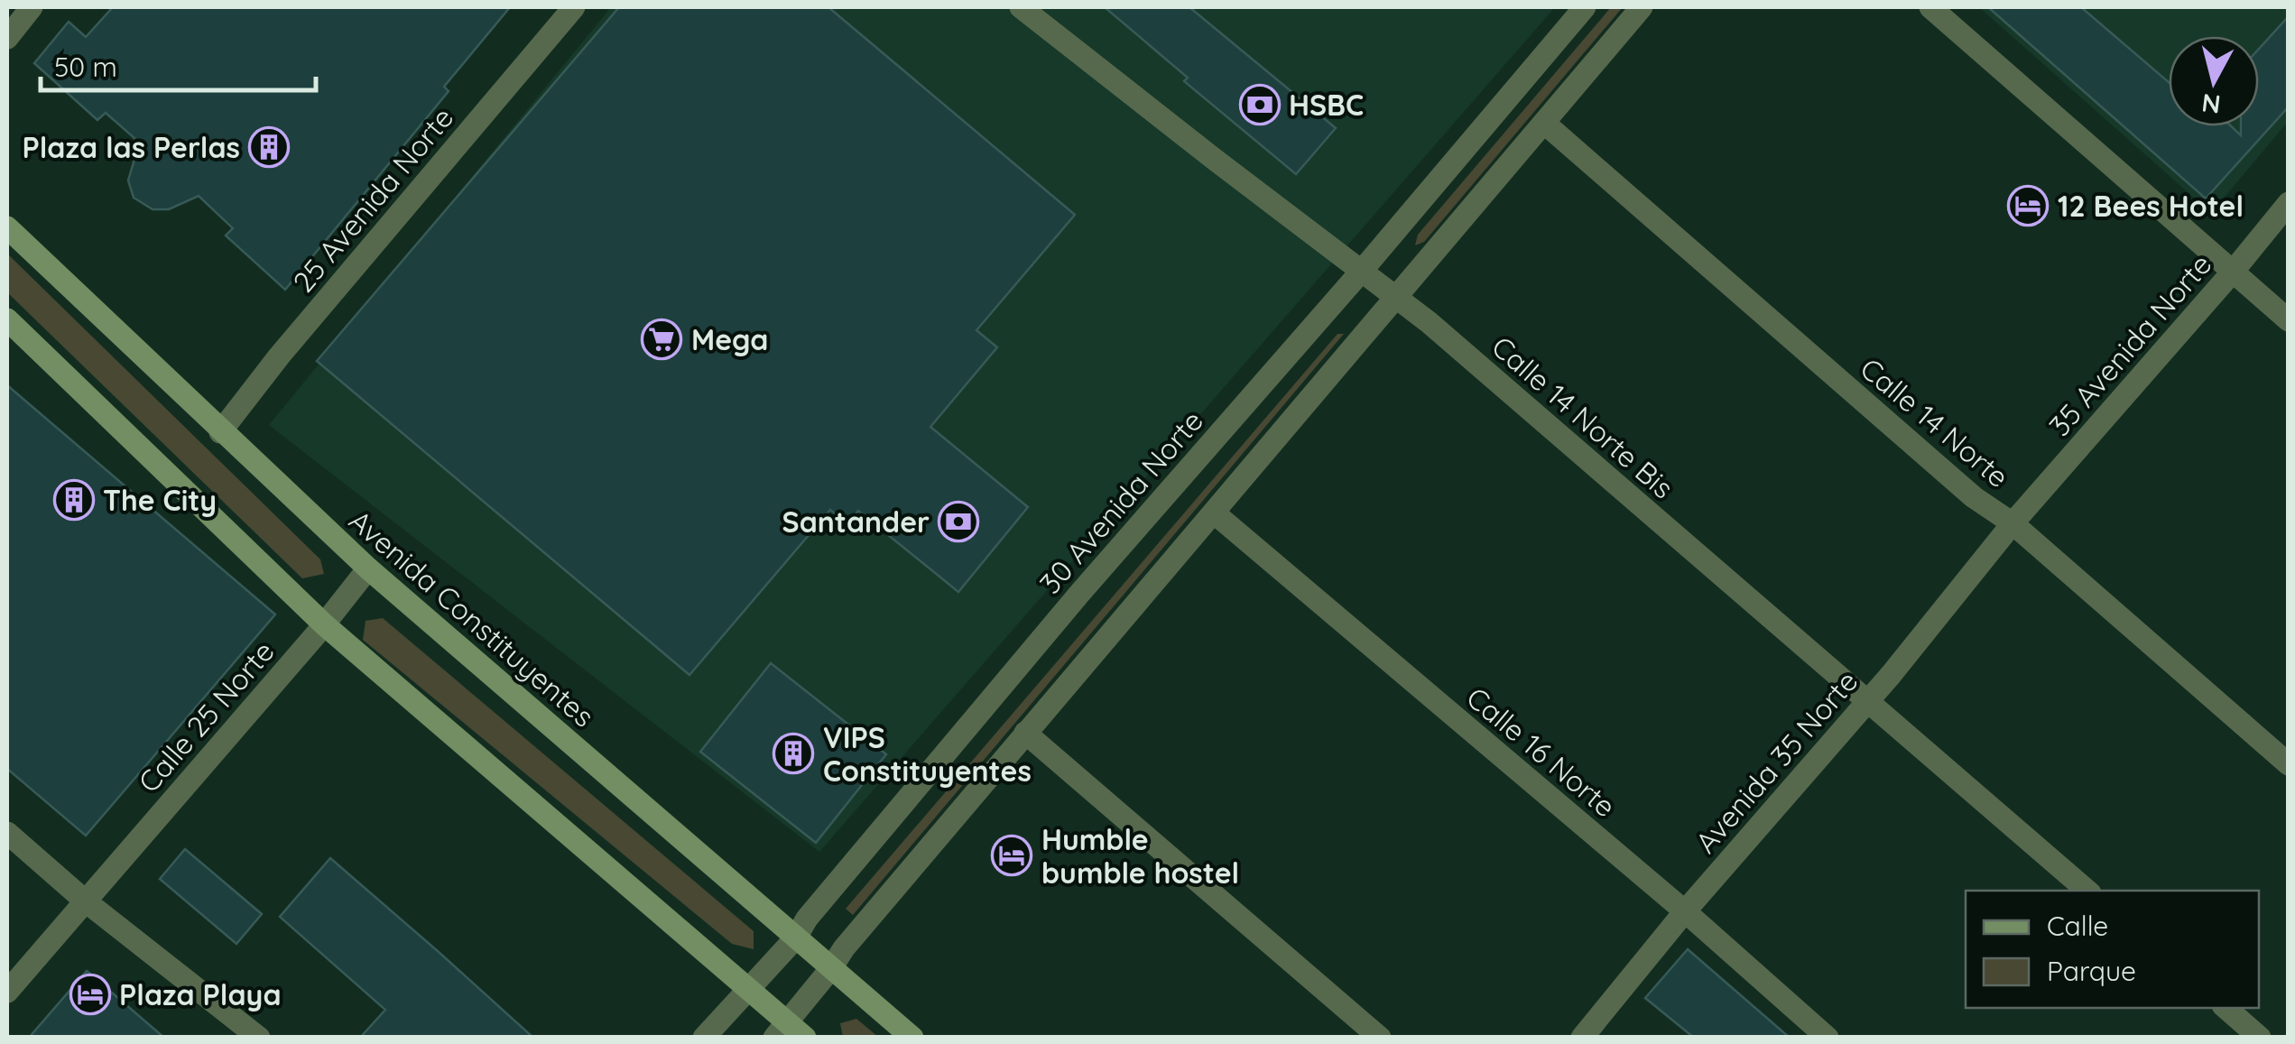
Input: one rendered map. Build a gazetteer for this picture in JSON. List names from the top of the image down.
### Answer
{
  "streets": {
    "main road": ["Avenida Constituyentes"],
    "street": [
      "25 Avenida Norte",
      "35 Avenida Norte",
      "Calle 14 Norte Bis",
      "Calle 14 Norte",
      "30 Avenida Norte",
      "Calle 25 Norte",
      "Calle 16 Norte",
      "Avenida 35 Norte"
    ]
  },
  "crossings": [
    ["25 Avenida Norte", "Avenida Constituyentes"],
    ["35 Avenida Norte", "Calle 14 Norte"],
    ["35 Avenida Norte", "Avenida 35 Norte"],
    ["Calle 14 Norte Bis", "30 Avenida Norte"],
    ["Calle 14 Norte Bis", "Avenida 35 Norte"],
    ["Calle 14 Norte", "Avenida 35 Norte"],
    ["30 Avenida Norte", "Avenida Constituyentes"],
    ["Avenida Constituyentes", "Calle 25 Norte"],
    ["Calle 16 Norte", "Avenida 35 Norte"]
  ],
  "places": {
    "bank": ["HSBC", "Santander"],
    "building": ["Plaza las Perlas", "The City", "VIPS Constituyentes"],
    "hotel": ["12 Bees Hotel", "Humble bumble hostel", "Plaza Playa"],
    "supermarket": ["Mega"]
  },
  "legend": ["Calle", "Parque"],
  "scale_bar": "50 m",
  "north": "bottom"
}
